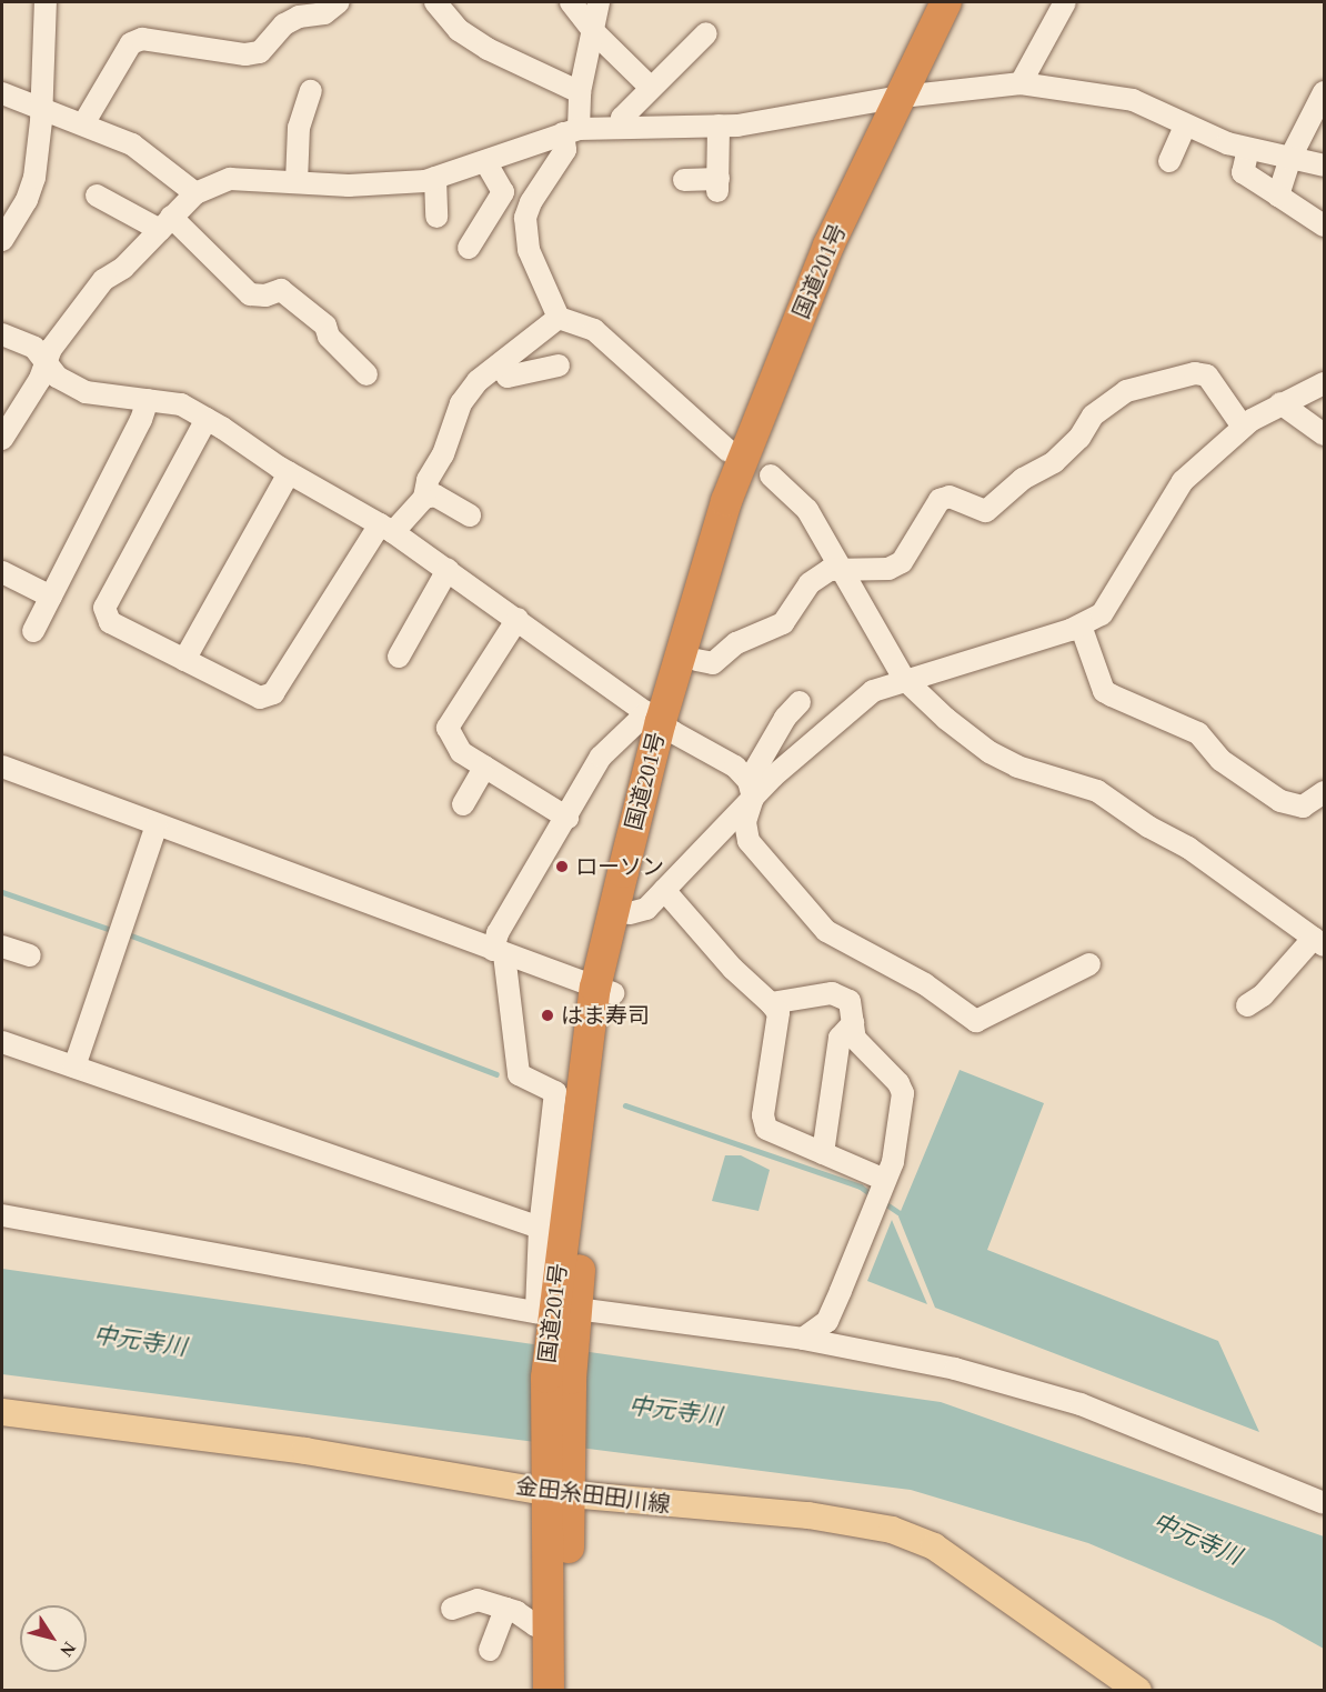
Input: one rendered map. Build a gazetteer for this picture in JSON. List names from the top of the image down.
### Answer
{
  "streets": {
    "highway": ["国道201号"],
    "main road": ["金田糸田田川線"]
  },
  "crossings": [
    ["国道201号", "金田糸田田川線"]
  ],
  "water": ["中元寺川"],
  "places": ["ローソン", "はま寿司"],
  "north": "bottom right"
}
